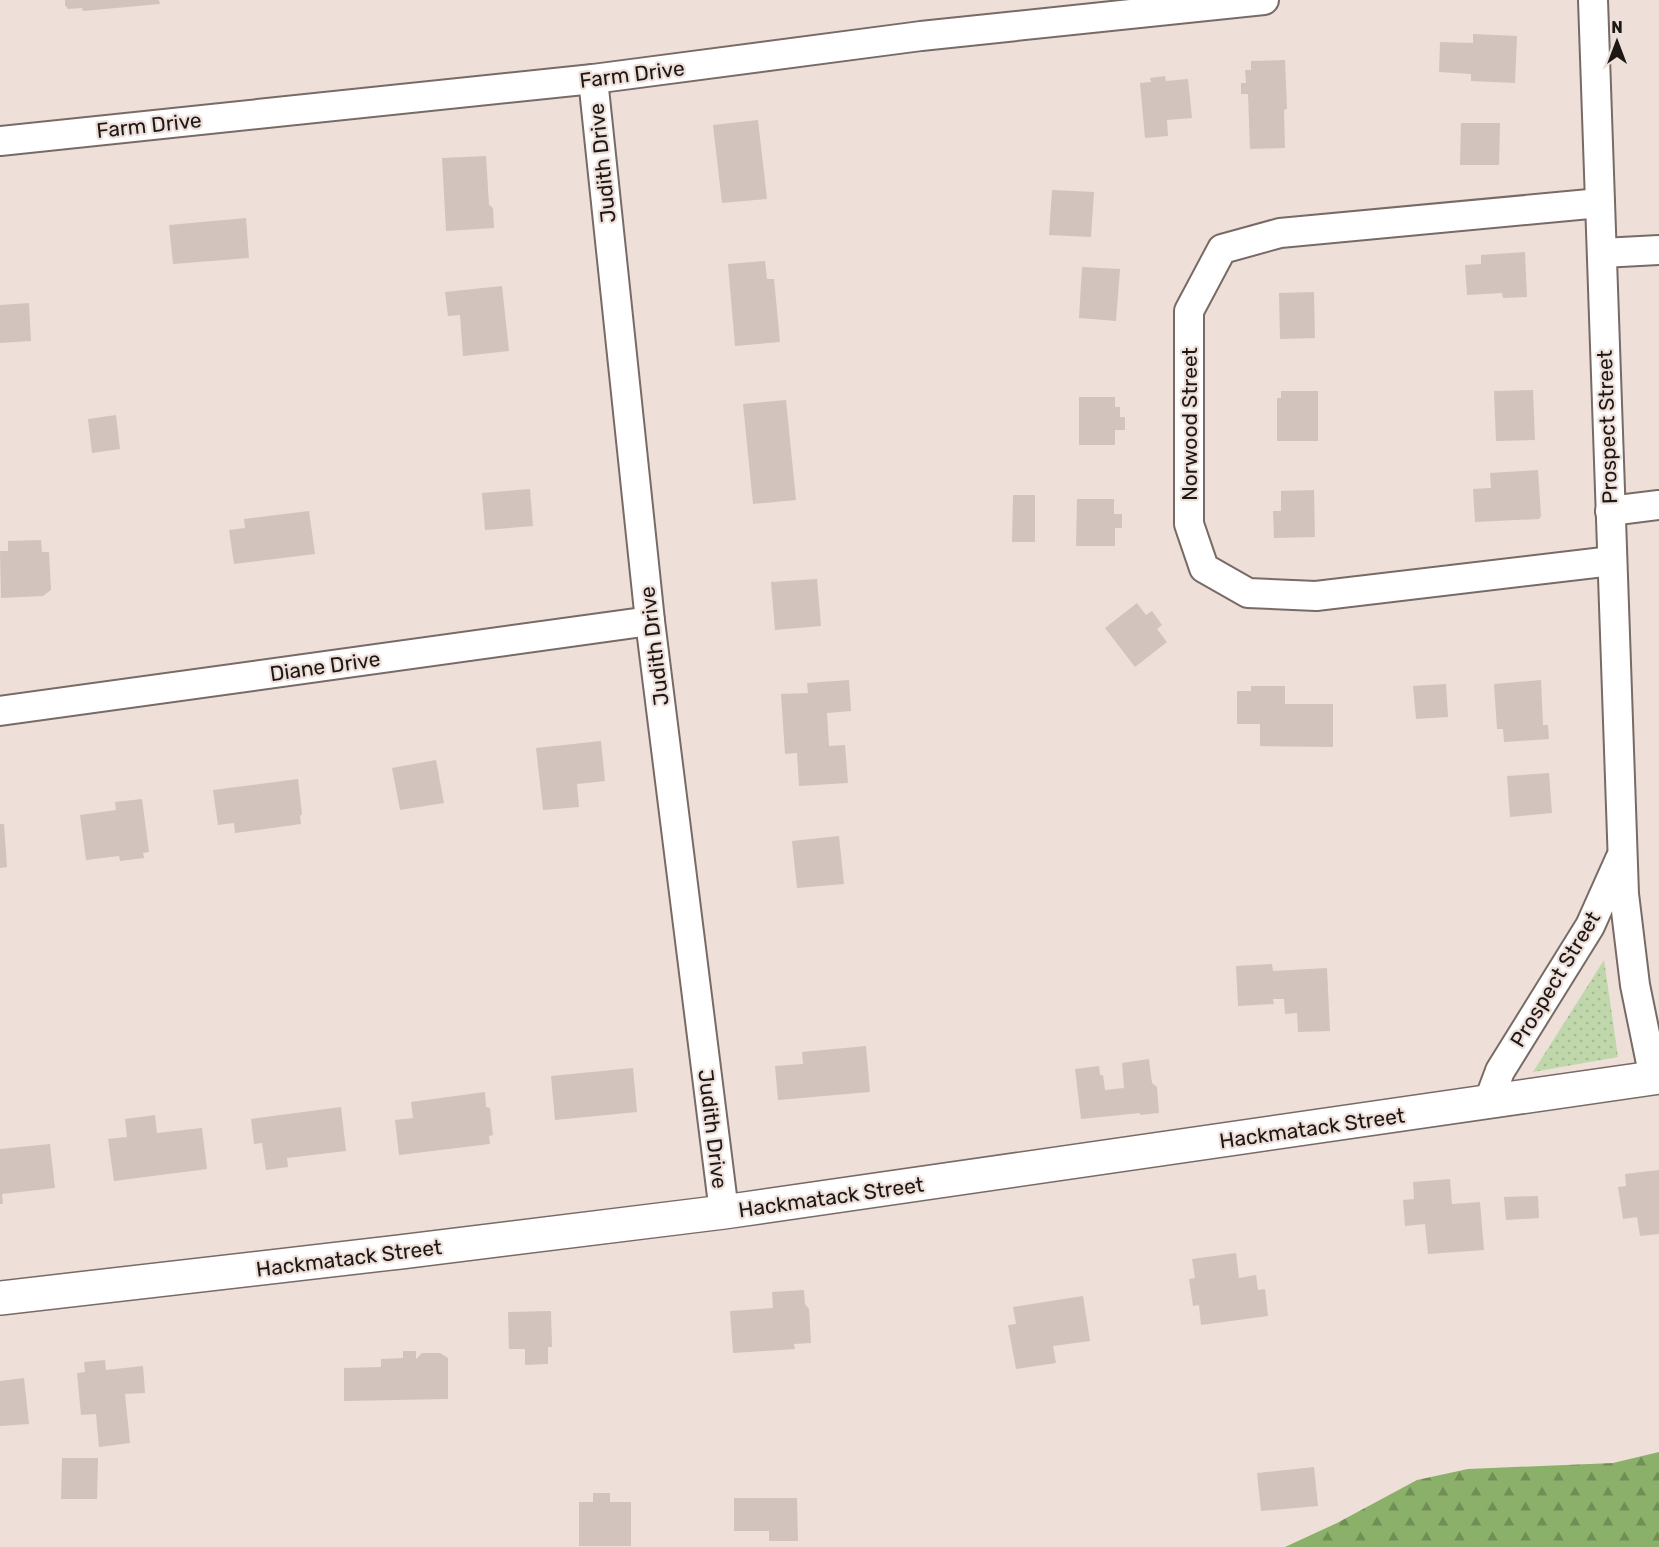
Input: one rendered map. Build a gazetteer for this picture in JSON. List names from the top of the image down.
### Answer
{
  "streets": {
    "street": [
      "Farm Drive",
      "Judith Drive",
      "Norwood Street",
      "Prospect Street",
      "Diane Drive",
      "Hackmatack Street"
    ]
  },
  "crossings": [
    ["Farm Drive", "Judith Drive"],
    ["Judith Drive", "Diane Drive"],
    ["Judith Drive", "Hackmatack Street"],
    ["Norwood Street", "Prospect Street"],
    ["Prospect Street", "Hackmatack Street"]
  ],
  "north": "top"
}
